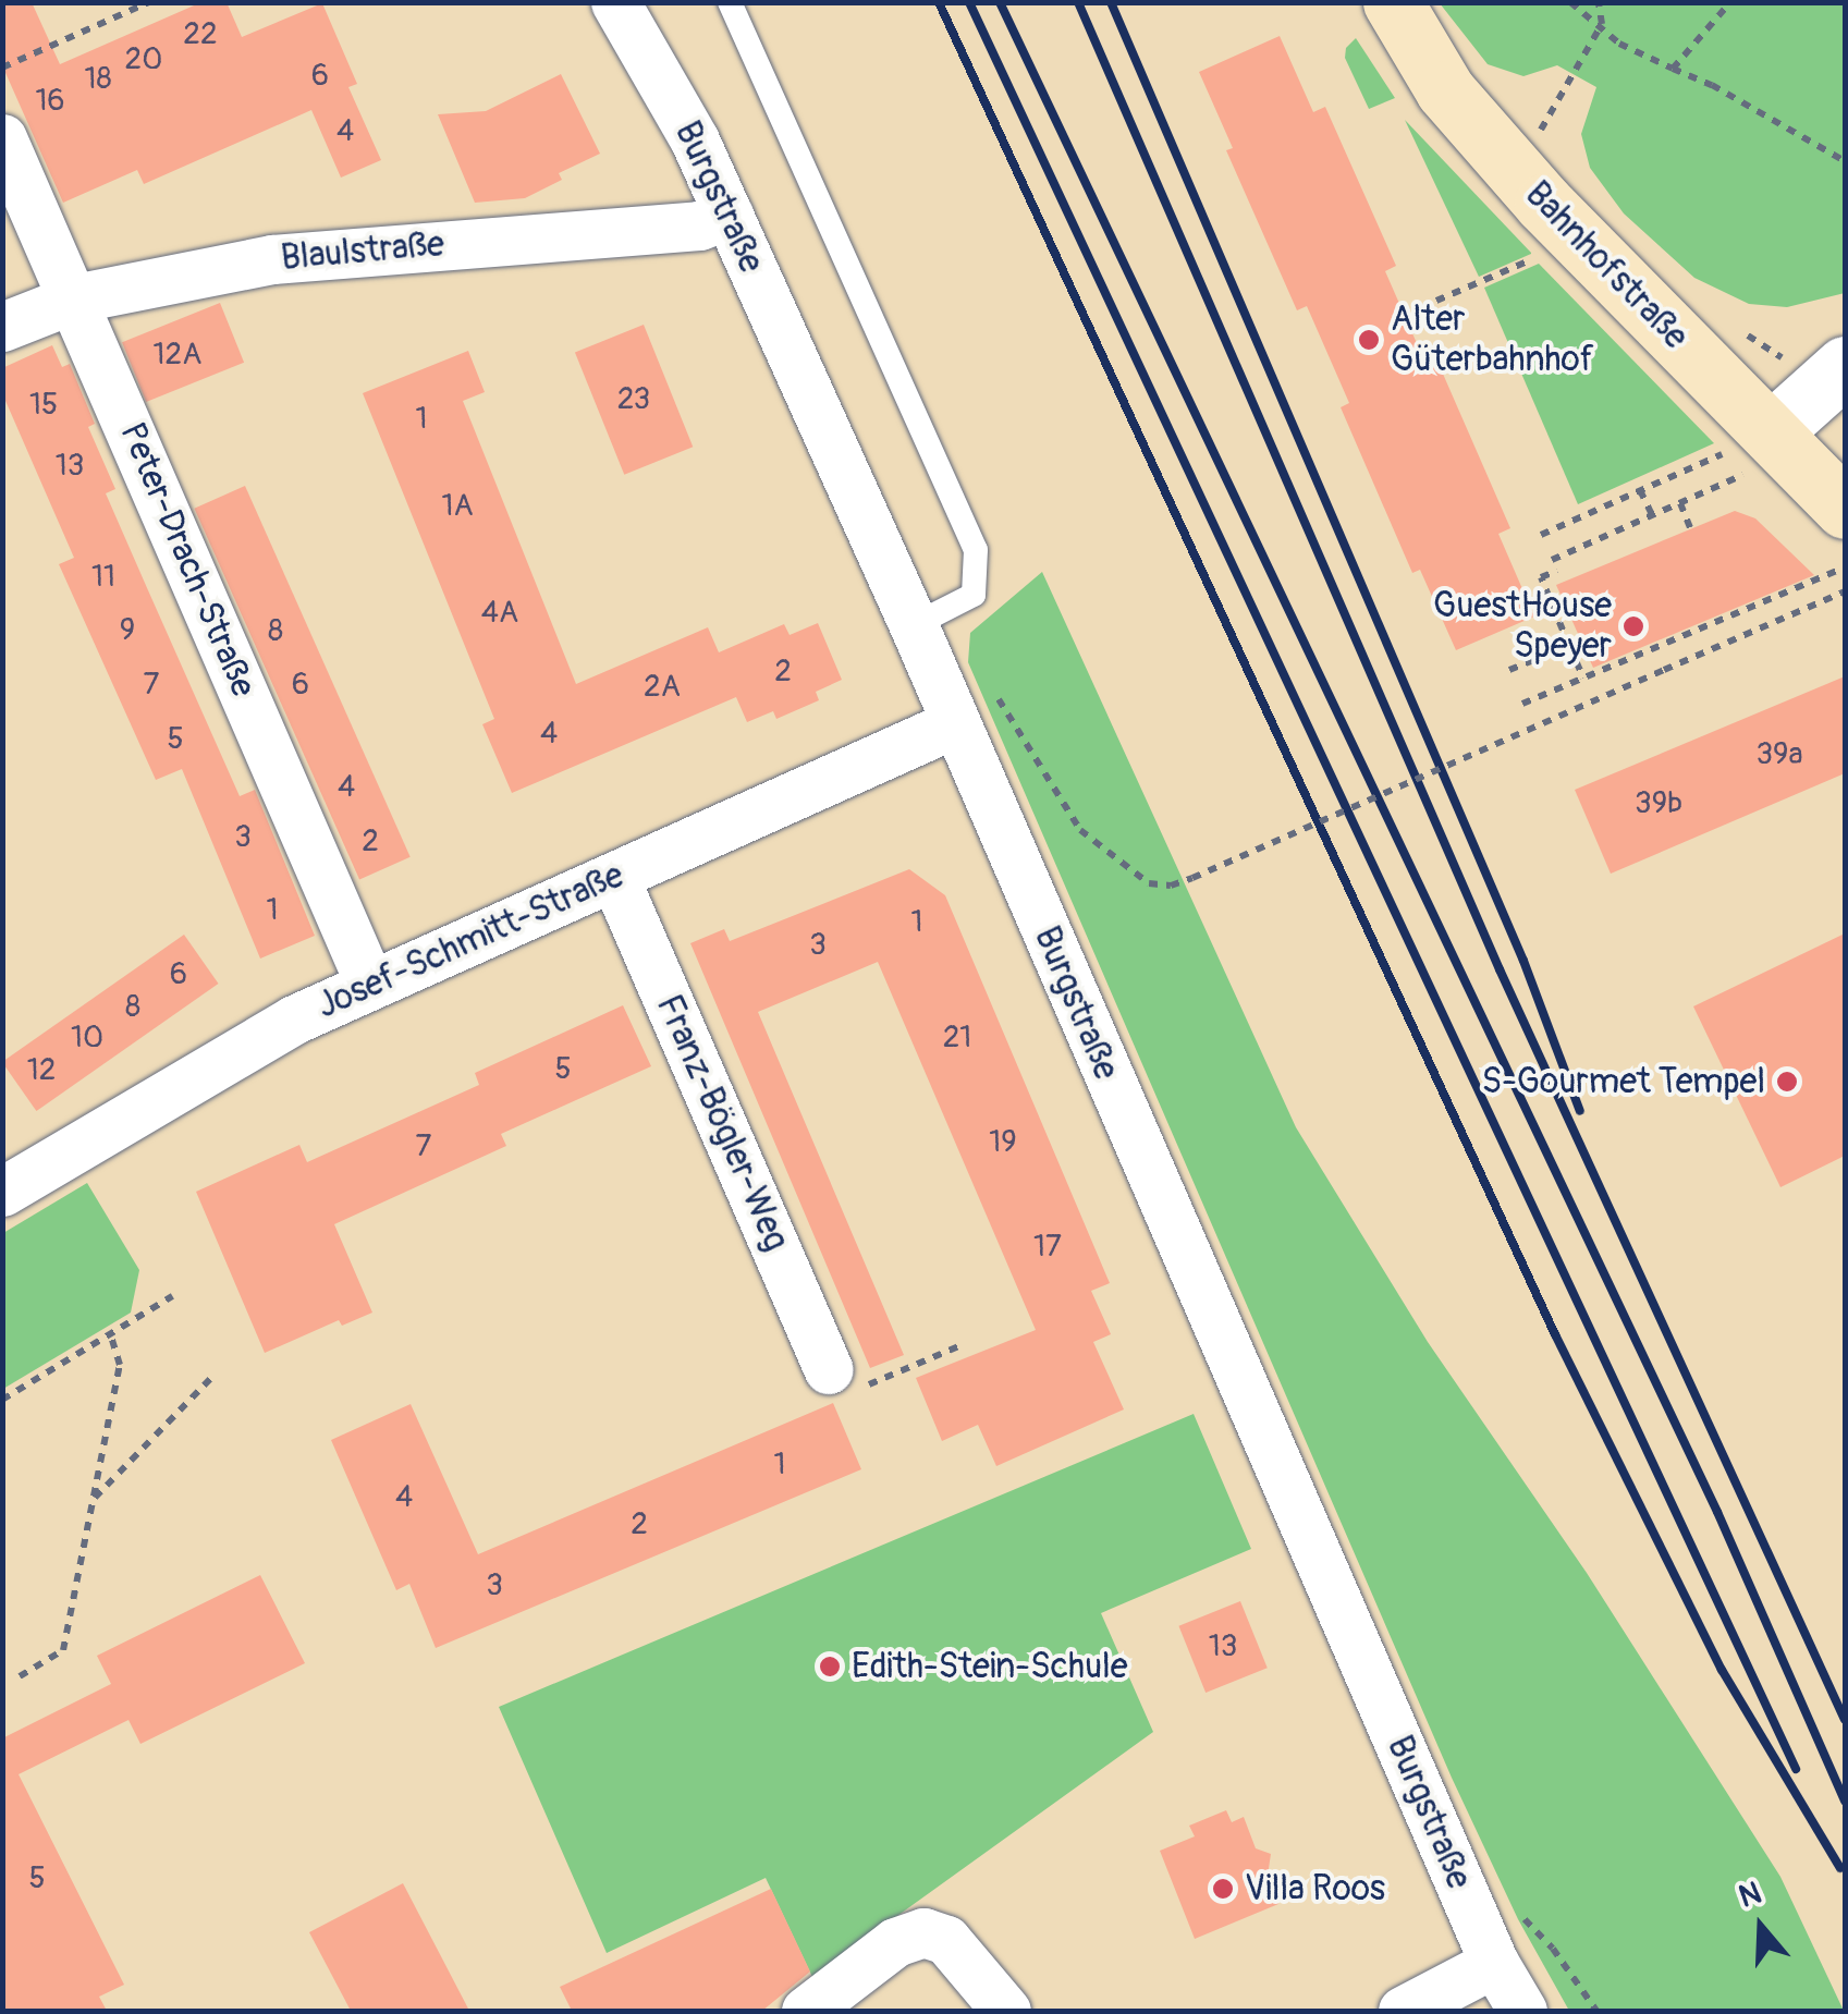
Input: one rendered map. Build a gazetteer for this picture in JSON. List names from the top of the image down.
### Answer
{
  "streets": {
    "main road": ["Bahnhofstraße"],
    "street": [
      "Burgstraße",
      "Blaulstraße",
      "Peter-Drach-Straße",
      "Josef-Schmitt-Straße",
      "Franz-Bögler-Weg"
    ]
  },
  "crossings": [
    ["Burgstraße", "Blaulstraße"],
    ["Burgstraße", "Josef-Schmitt-Straße"],
    ["Blaulstraße", "Peter-Drach-Straße"],
    ["Peter-Drach-Straße", "Josef-Schmitt-Straße"],
    ["Josef-Schmitt-Straße", "Franz-Bögler-Weg"]
  ],
  "places": [
    "Alter Güterbahnhof",
    "GuestHouse Speyer",
    "S-Gourmet Tempel",
    "Edith-Stein-Schule",
    "Villa Roos"
  ],
  "house_numbers": [
    "22",
    "20",
    "6",
    "18",
    "16",
    "4",
    "12A",
    "23",
    "15",
    "1",
    "13",
    "1A",
    "11",
    "4A",
    "9",
    "8",
    "2",
    "7",
    "6",
    "2A",
    "4",
    "5",
    "39a",
    "4",
    "39b",
    "3",
    "2",
    "1",
    "1",
    "3",
    "6",
    "8",
    "10",
    "21",
    "5",
    "12",
    "19",
    "7",
    "17",
    "1",
    "4",
    "2",
    "3",
    "13",
    "5"
  ],
  "north": "top"
}
